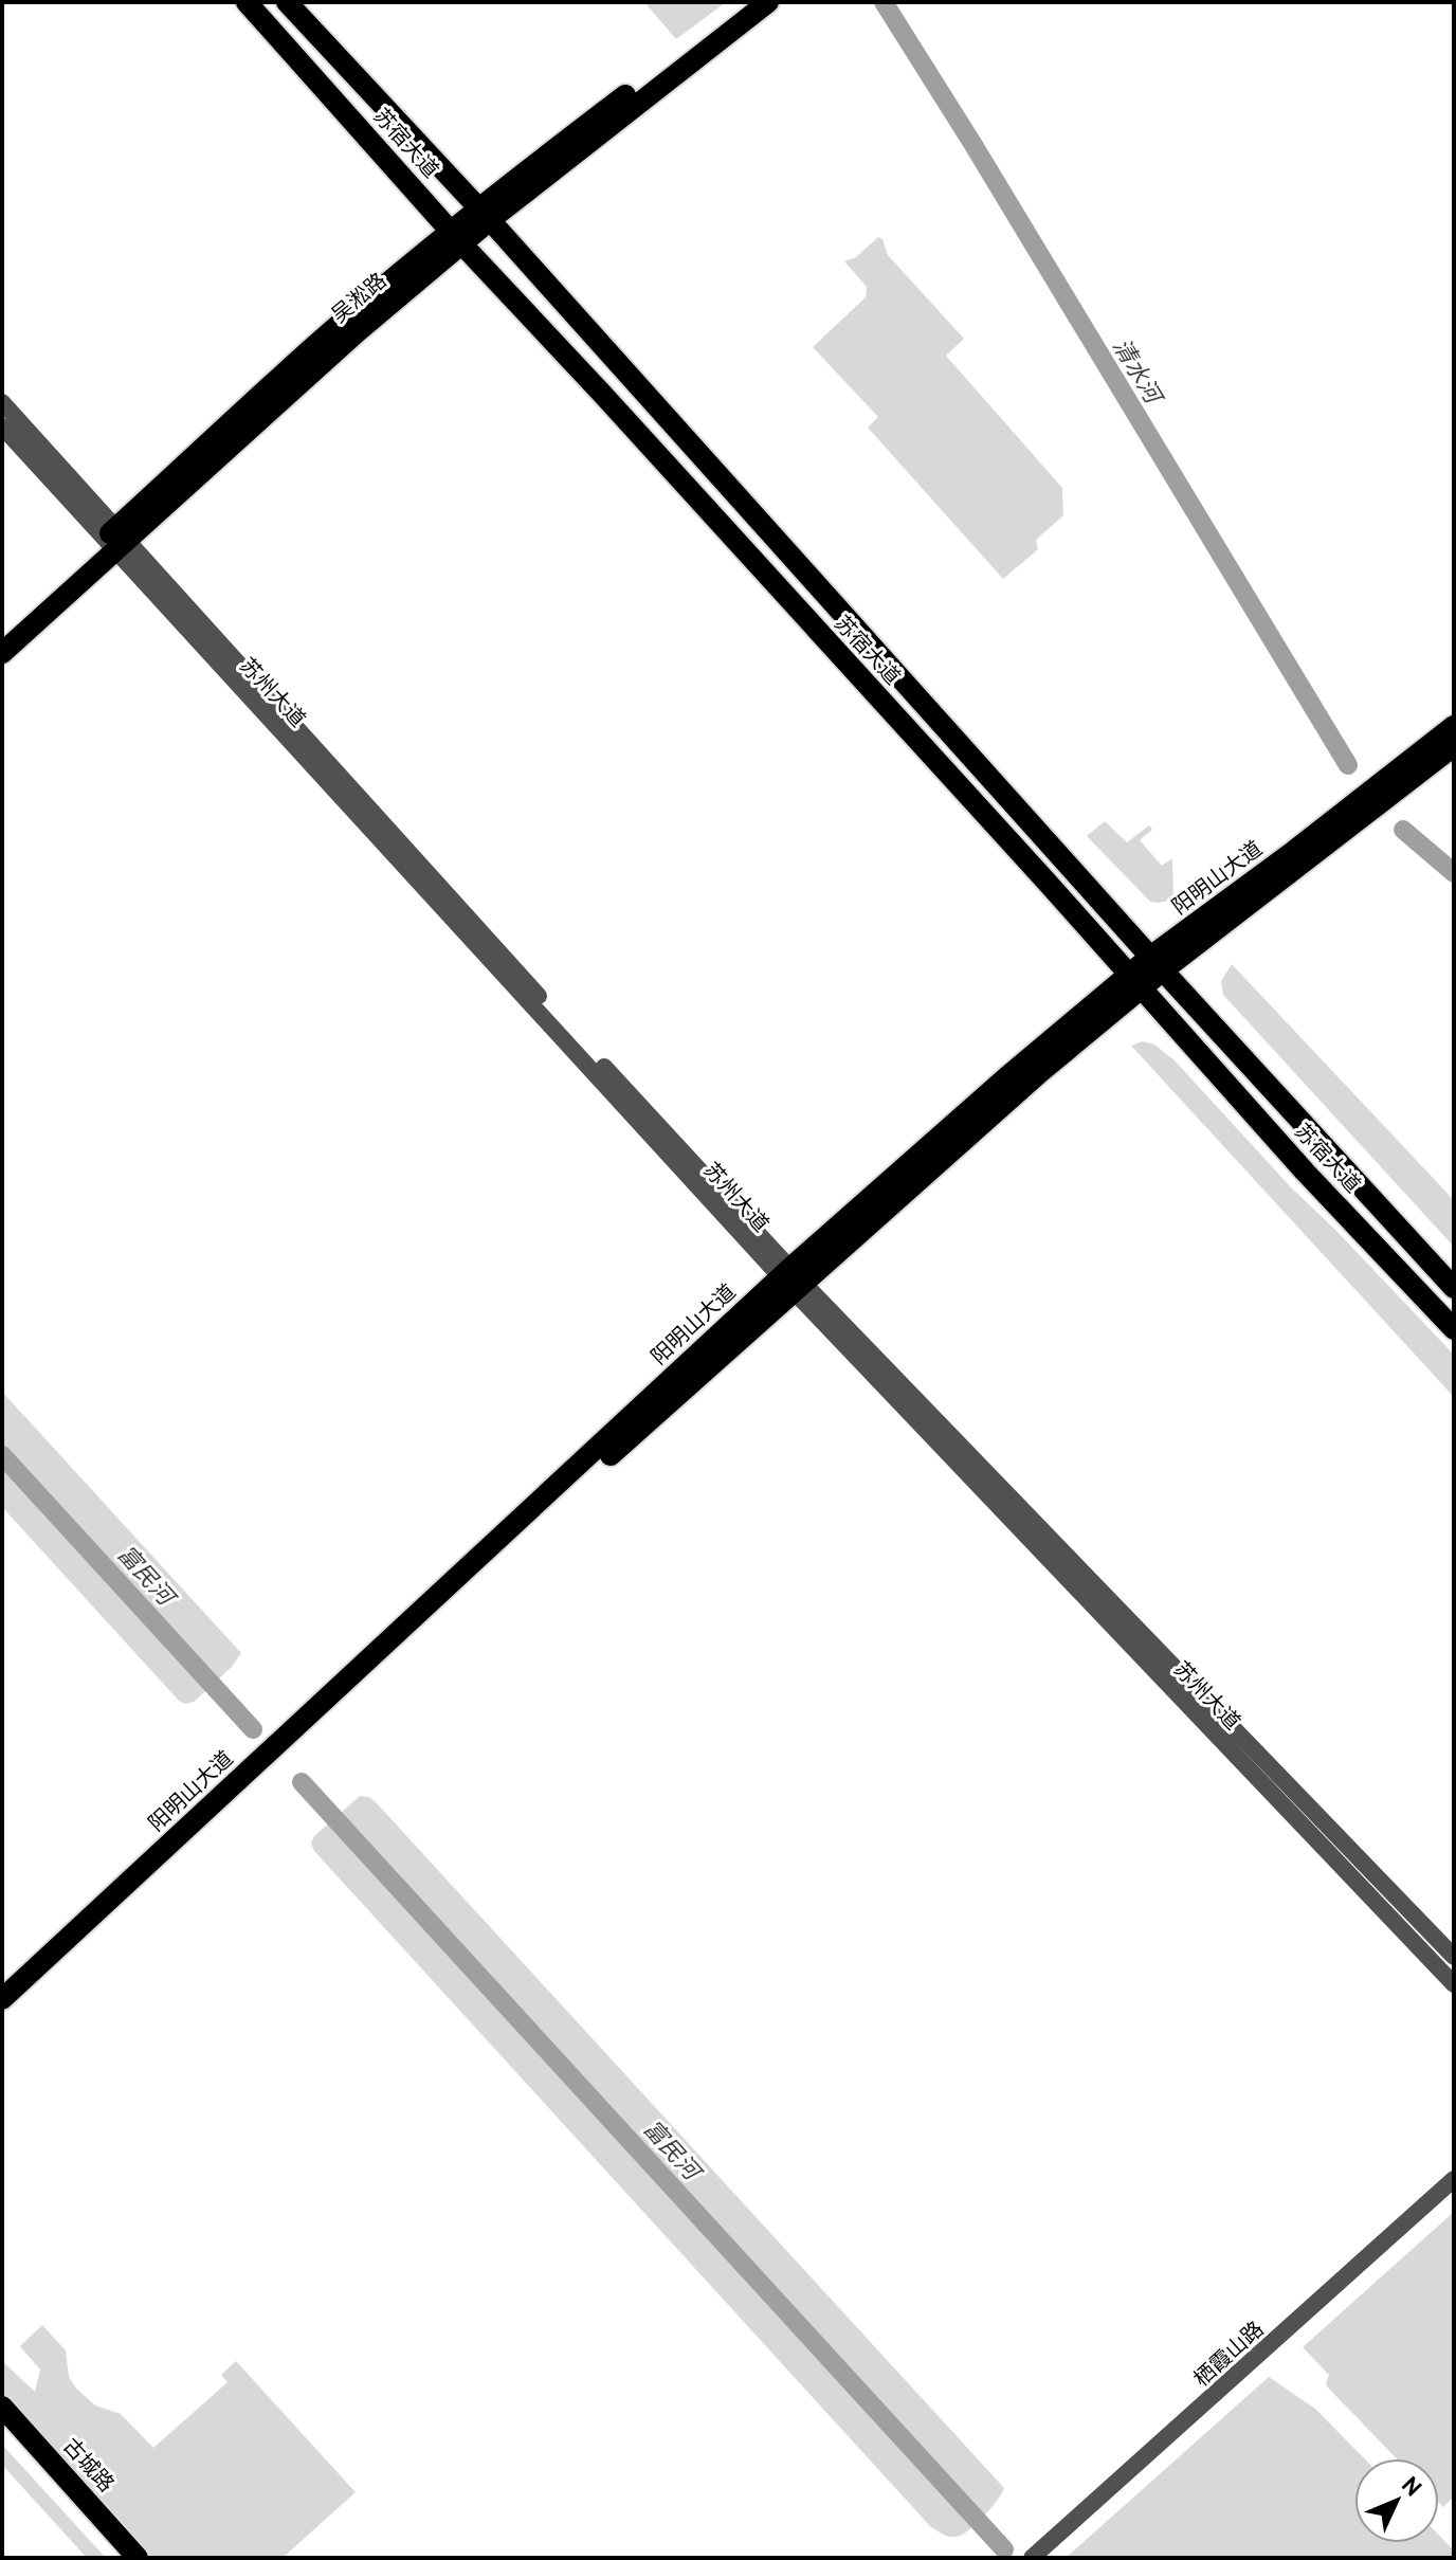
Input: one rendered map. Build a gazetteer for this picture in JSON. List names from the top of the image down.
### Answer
{
  "streets": {
    "main road": [
      "苏宿大道",
      "吴淞路",
      "阳明山大道",
      "古城路"
    ],
    "street": ["苏州大道", "栖霞山路"]
  },
  "crossings": [
    ["苏宿大道", "吴淞路"],
    ["苏宿大道", "阳明山大道"],
    ["吴淞路", "苏州大道"],
    ["苏州大道", "阳明山大道"]
  ],
  "water": ["清水河", "富民河"],
  "north": "top right"
}
